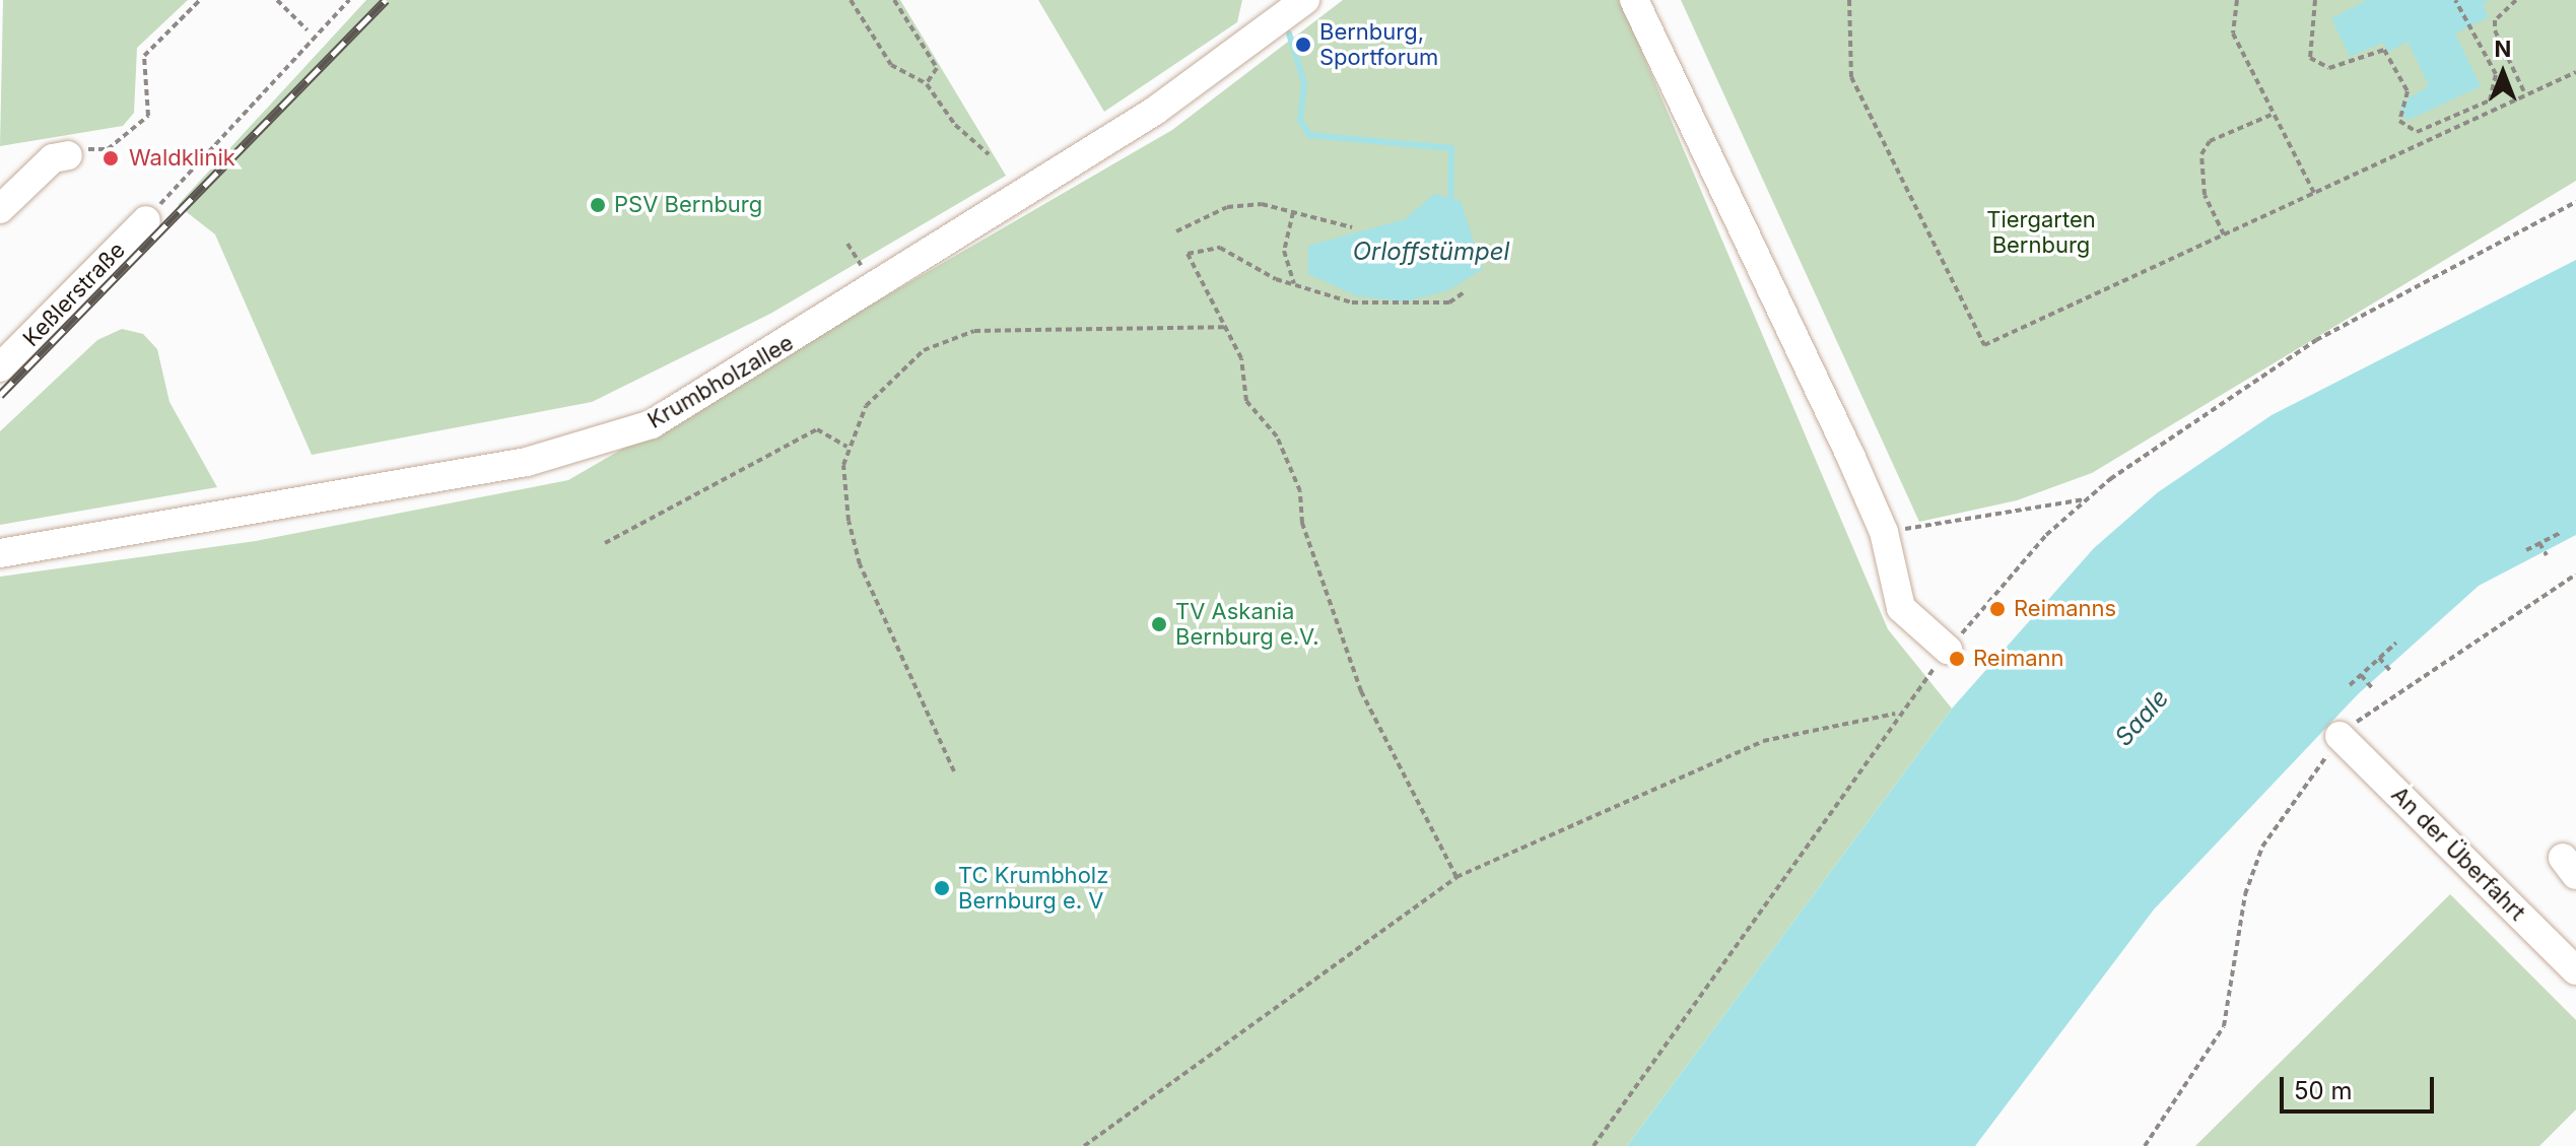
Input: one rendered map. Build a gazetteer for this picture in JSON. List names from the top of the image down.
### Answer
{
  "streets": {
    "street": ["Keßlerstraße", "Krumbholzallee", "An der Überfahrt"]
  },
  "water": ["Orloffstümpel", "Saale"],
  "parks": ["Tiergarten Bernburg"],
  "places": [
    "Bernburg, Sportforum",
    "Waldklinik",
    "PSV Bernburg",
    "Reimanns",
    "TV Askania Bernburg e.V.",
    "Reimann",
    "TC Krumbholz Bernburg e. V"
  ],
  "scale_bar": "50 m",
  "north": "top"
}
